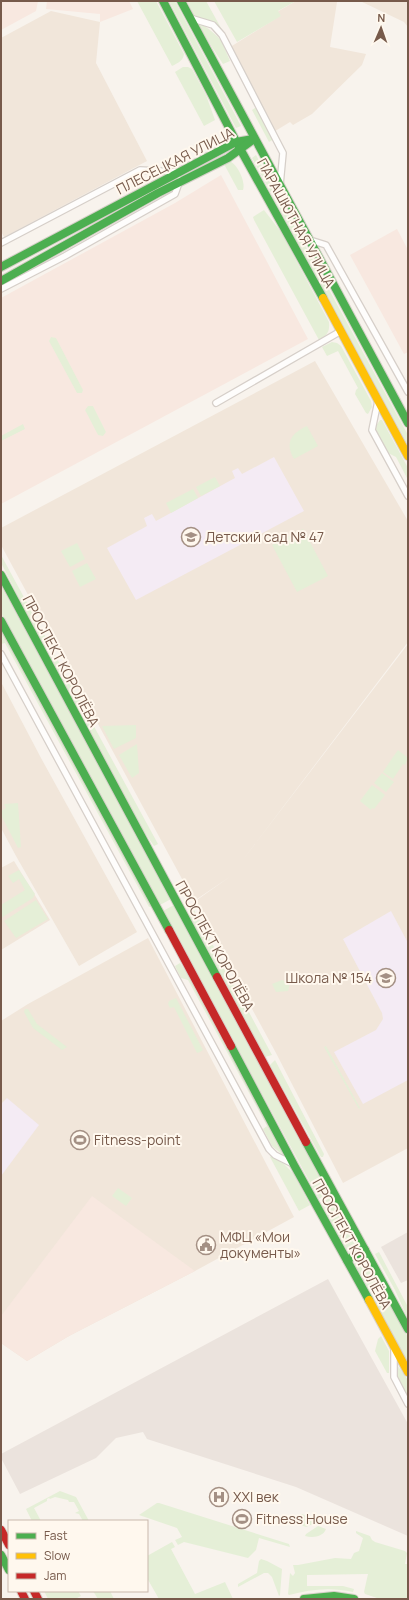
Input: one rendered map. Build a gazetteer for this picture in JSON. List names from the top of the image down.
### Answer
{
  "streets": {
    "street": ["ПЛЕСЕЦКАЯ УЛИЦА", "ПАРАШЮТНАЯ УЛИЦА", "ПРОСПЕКТ КОРОЛЁВА"]
  },
  "crossings": [
    ["ПЛЕСЕЦКАЯ УЛИЦА", "ПАРАШЮТНАЯ УЛИЦА"]
  ],
  "places": {
    "school or university": ["Детский сад № 47", "Школа № 154"],
    "sports": ["Fitness-point", "Fitness House"],
    "public building": ["МФЦ «Мои документы»"],
    "hospital": ["XXI век"]
  },
  "legend": ["Fast", "Slow", "Jam"],
  "north": "top"
}
